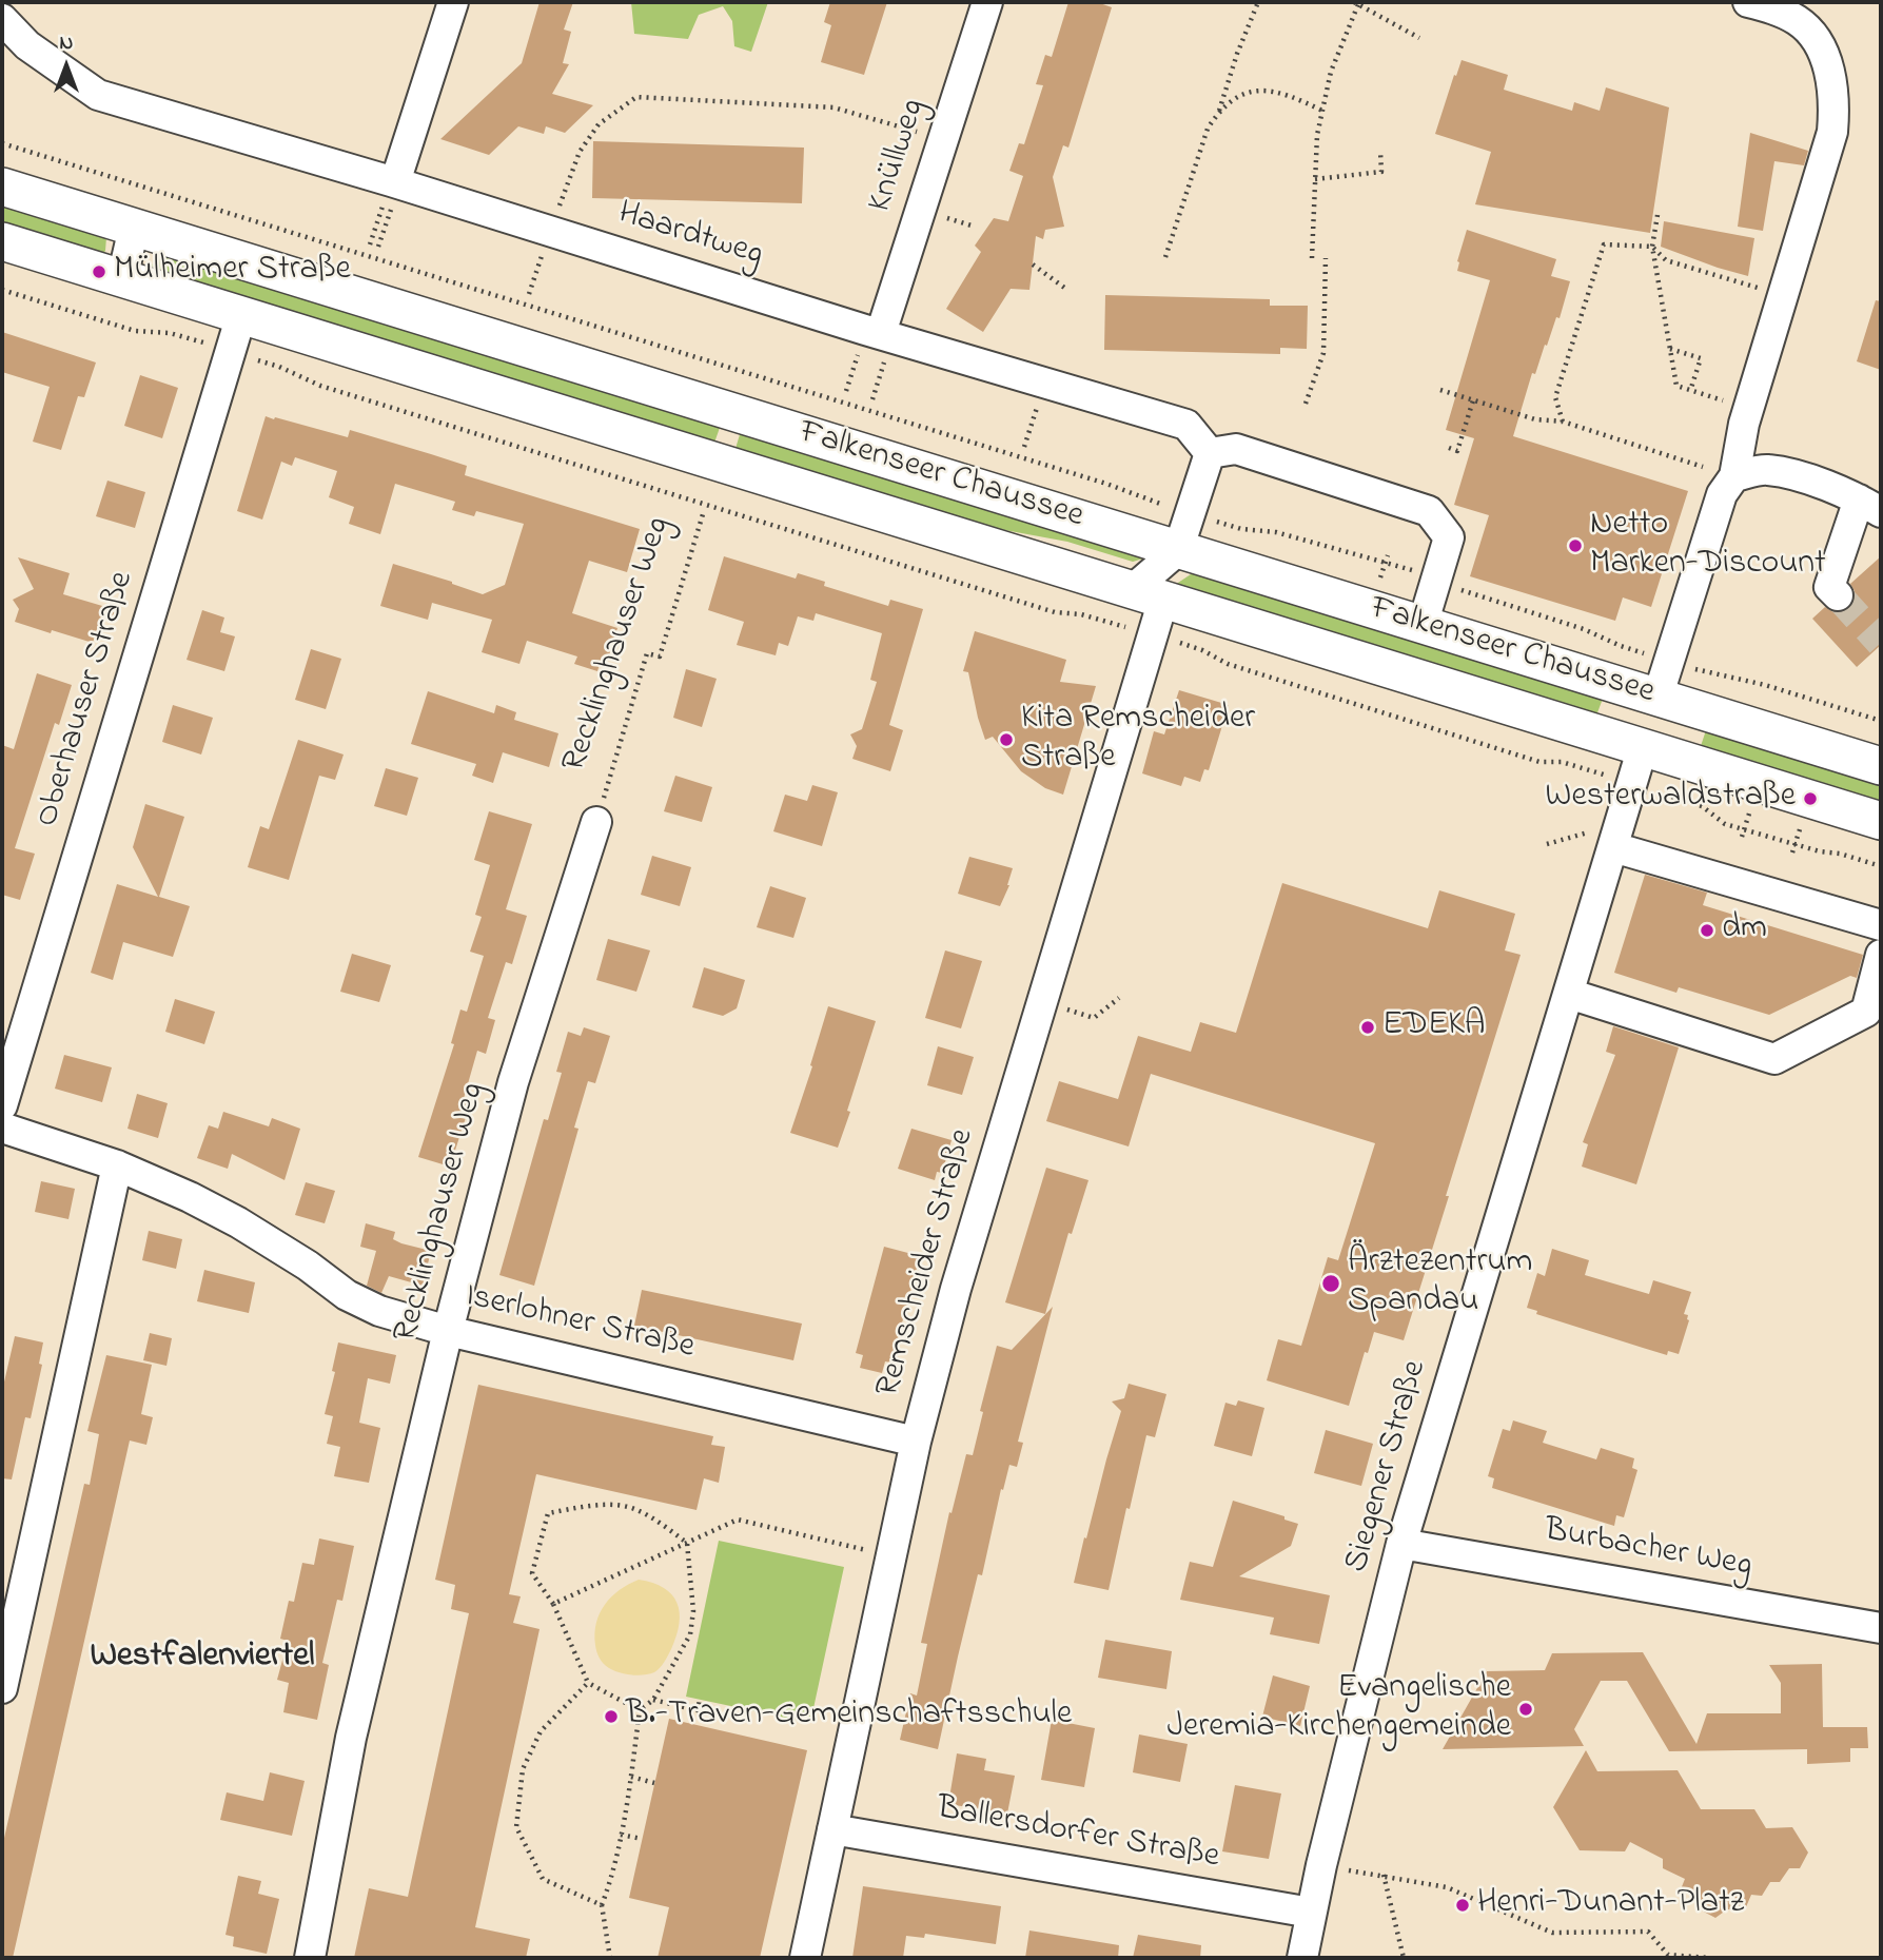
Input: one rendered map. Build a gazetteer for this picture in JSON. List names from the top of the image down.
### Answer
{
  "streets": {
    "main road": ["Falkenseer Chaussee"],
    "street": [
      "Knüllweg",
      "Haardtweg",
      "Recklinghauser Weg",
      "Oberhauser Straße",
      "Remscheider Straße",
      "Iserlohner Straße",
      "Siegener Straße",
      "Burbacher Weg",
      "Ballersdorfer Straße"
    ]
  },
  "crossings": [
    ["Knüllweg", "Haardtweg"],
    ["Falkenseer Chaussee", "Oberhauser Straße"],
    ["Falkenseer Chaussee", "Remscheider Straße"],
    ["Falkenseer Chaussee", "Siegener Straße"],
    ["Recklinghauser Weg", "Iserlohner Straße"],
    ["Remscheider Straße", "Iserlohner Straße"],
    ["Remscheider Straße", "Ballersdorfer Straße"],
    ["Siegener Straße", "Burbacher Weg"],
    ["Siegener Straße", "Ballersdorfer Straße"]
  ],
  "districts": ["Westfalenviertel"],
  "places": [
    "Mülheimer Straße",
    "Netto Marken-Discount",
    "Kita Remscheider Straße",
    "Westerwaldstraße",
    "dm",
    "EDEKA",
    "Ärztezentrum Spandau",
    "Evangelische Jeremia-Kirchengemeinde",
    "B.-Traven-Gemeinschaftsschule",
    "Henri-Dunant-Platz"
  ],
  "north": "top"
}
